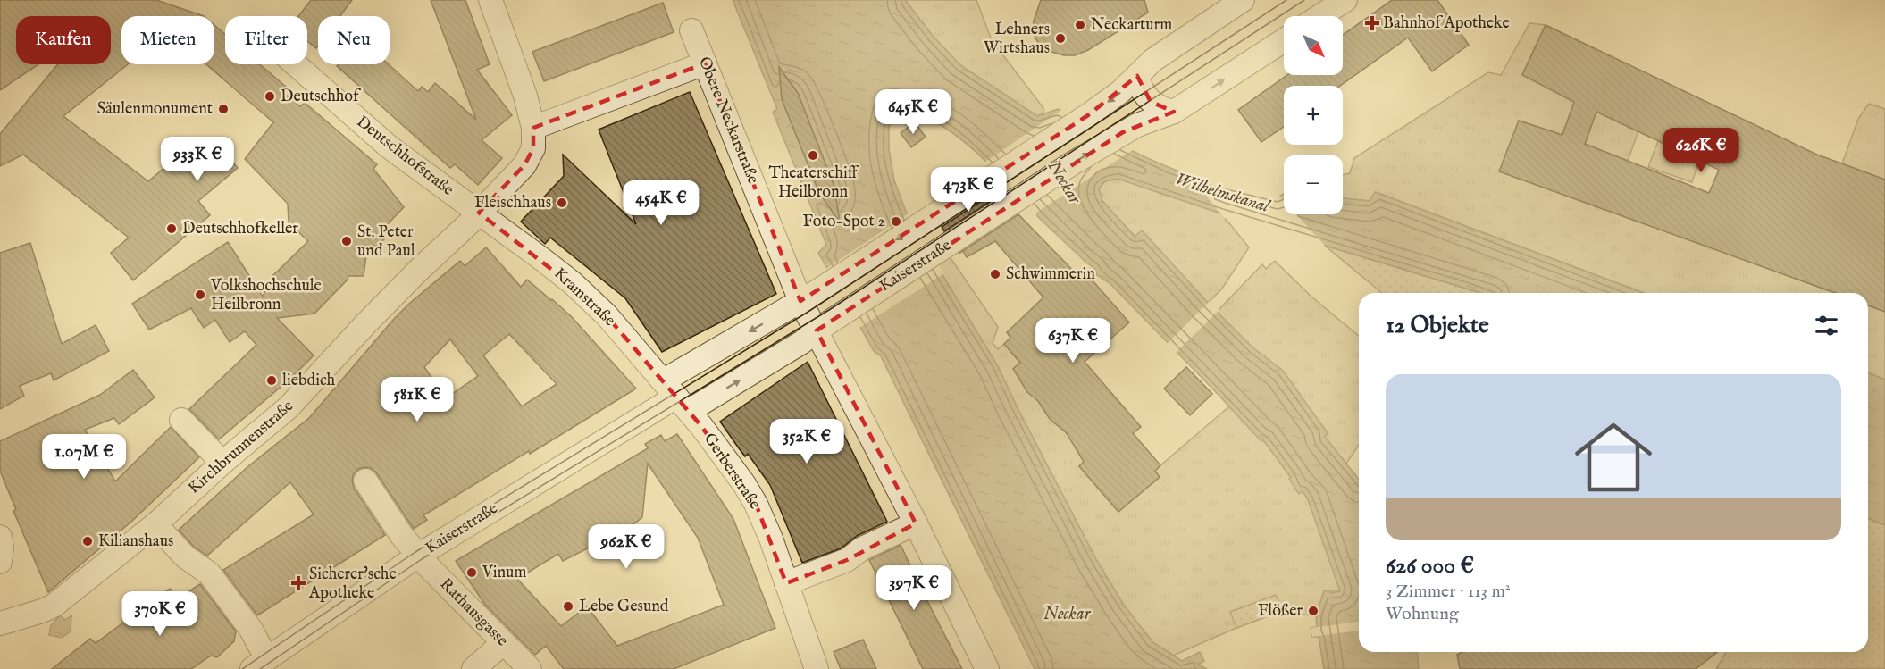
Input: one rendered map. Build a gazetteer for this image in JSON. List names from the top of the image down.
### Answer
{
  "streets": {
    "street": [
      "Obere Neckarstraße",
      "Deutschhofstraße",
      "Kaiserstraße",
      "Kramstraße",
      "Kirchbrunnenstraße",
      "Gerberstraße",
      "Rathausgasse"
    ]
  },
  "crossings": [
    ["Obere Neckarstraße", "Kaiserstraße"],
    ["Deutschhofstraße", "Kramstraße"],
    ["Deutschhofstraße", "Kirchbrunnenstraße"],
    ["Kaiserstraße", "Kramstraße"],
    ["Kaiserstraße", "Gerberstraße"],
    ["Kaiserstraße", "Rathausgasse"],
    ["Kramstraße", "Kirchbrunnenstraße"],
    ["Kramstraße", "Gerberstraße"]
  ],
  "water": ["Neckar", "Wilhelmskanal"],
  "places": {
    "health": ["Bahnhof Apotheke", "Sicherer'sche Apotheke"],
    "other": [
      "Neckarturm",
      "Lehners Wirtshaus",
      "Deutschhof",
      "Säulenmonument",
      "Theaterschiff Heilbronn",
      "Fleischhaus",
      "Foto-Spot 2",
      "Deutschhofkeller",
      "St. Peter und Paul",
      "Schwimmerin",
      "Volkshochschule Heilbronn",
      "liebdich",
      "Kilianshaus",
      "Vinum",
      "Lebe Gesund",
      "Flößer"
    ]
  },
  "north": "bottom right",
  "page": {
    "map_buttons": ["+", "−"],
    "chip": [
      "Kaufen",
      "Mieten",
      "Filter",
      "Neu"
    ],
    "price": [
      "645K €",
      "626K €",
      "933K €",
      "473K €",
      "454K €",
      "637K €",
      "581K €",
      "352K €",
      "1.07M €",
      "962K €",
      "397K €",
      "370K €"
    ],
    "heading": "12 Objekte",
    "list": [
      {
        "name": "626 000 €",
        "note": "3 Zimmer · 113 m² · Wohnung"
      }
    ]
  }
}
